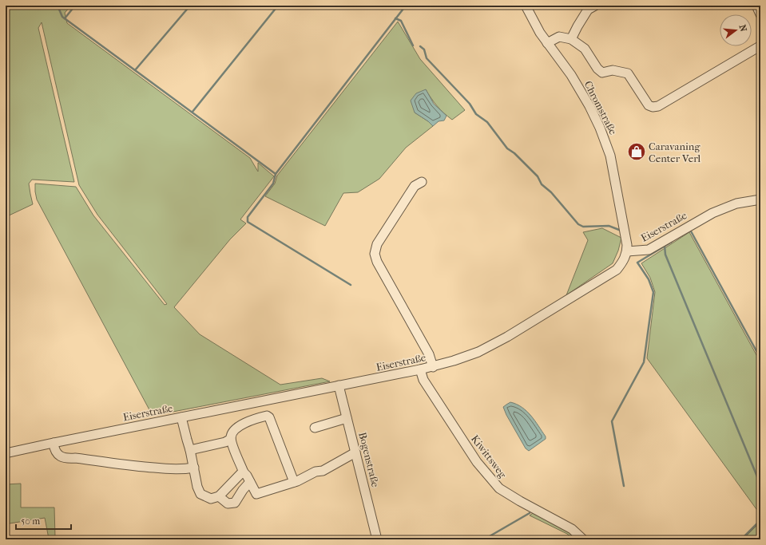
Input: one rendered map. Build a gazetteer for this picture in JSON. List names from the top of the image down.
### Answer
{
  "streets": {
    "street": [
      "Chromstraße",
      "Eiserstraße",
      "Kiwittsweg",
      "Bogenstraße"
    ]
  },
  "crossings": [
    ["Chromstraße", "Eiserstraße"],
    ["Eiserstraße", "Kiwittsweg"],
    ["Eiserstraße", "Bogenstraße"]
  ],
  "places": {
    "shop": ["Caravaning Center Verl"]
  },
  "scale_bar": "50 m",
  "north": "right"
}
